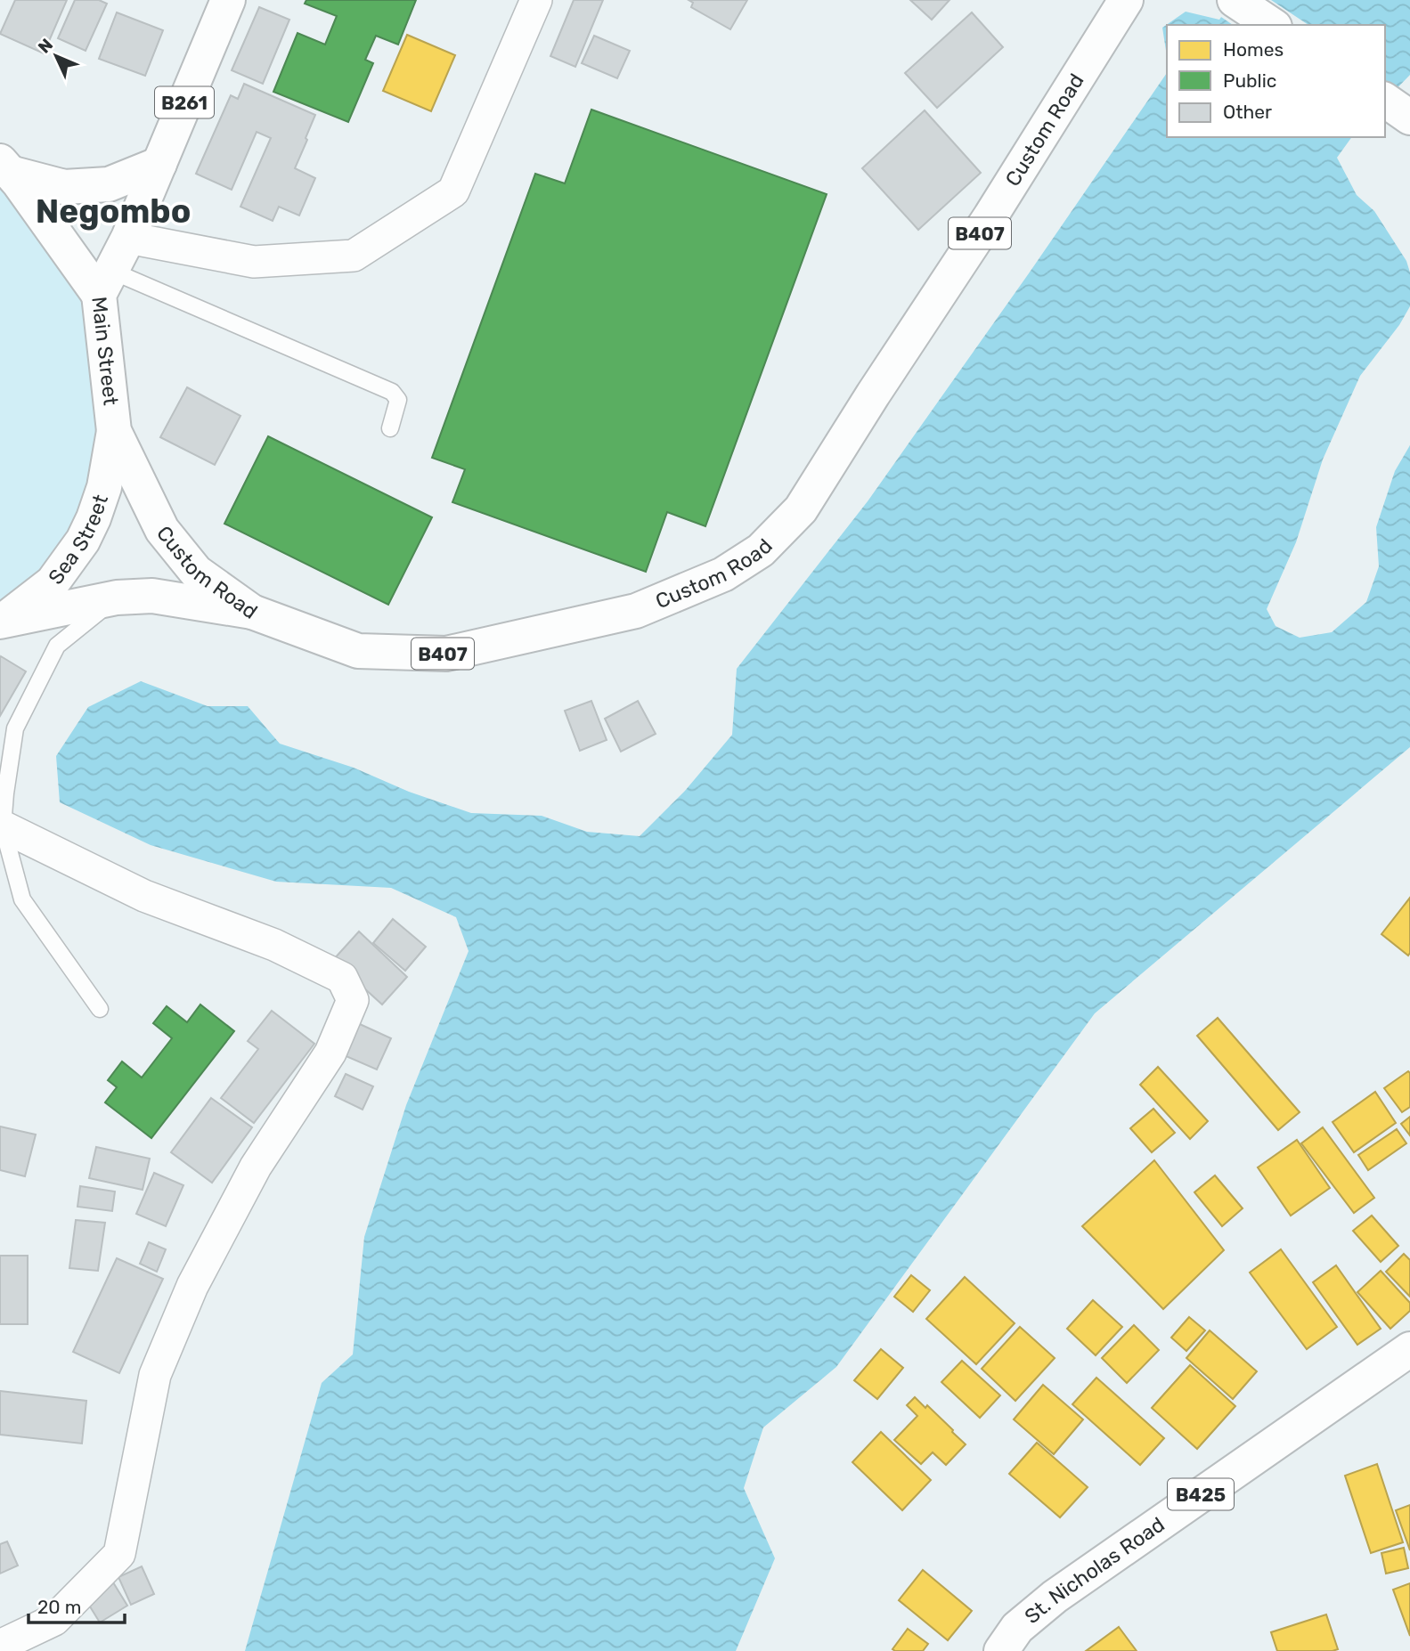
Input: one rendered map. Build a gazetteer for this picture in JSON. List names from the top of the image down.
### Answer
{
  "streets": {
    "main road": [
      "B261",
      "Custom Road",
      "B407",
      "Main Street",
      "Sea Street",
      "B425",
      "St. Nicholas Road"
    ]
  },
  "crossings": [
    ["Custom Road", "Main Street"],
    ["Custom Road", "Sea Street"],
    ["Main Street", "Sea Street"]
  ],
  "districts": ["Negombo"],
  "legend": ["Homes", "Public", "Other"],
  "scale_bar": "20 m",
  "north": "top left"
}
